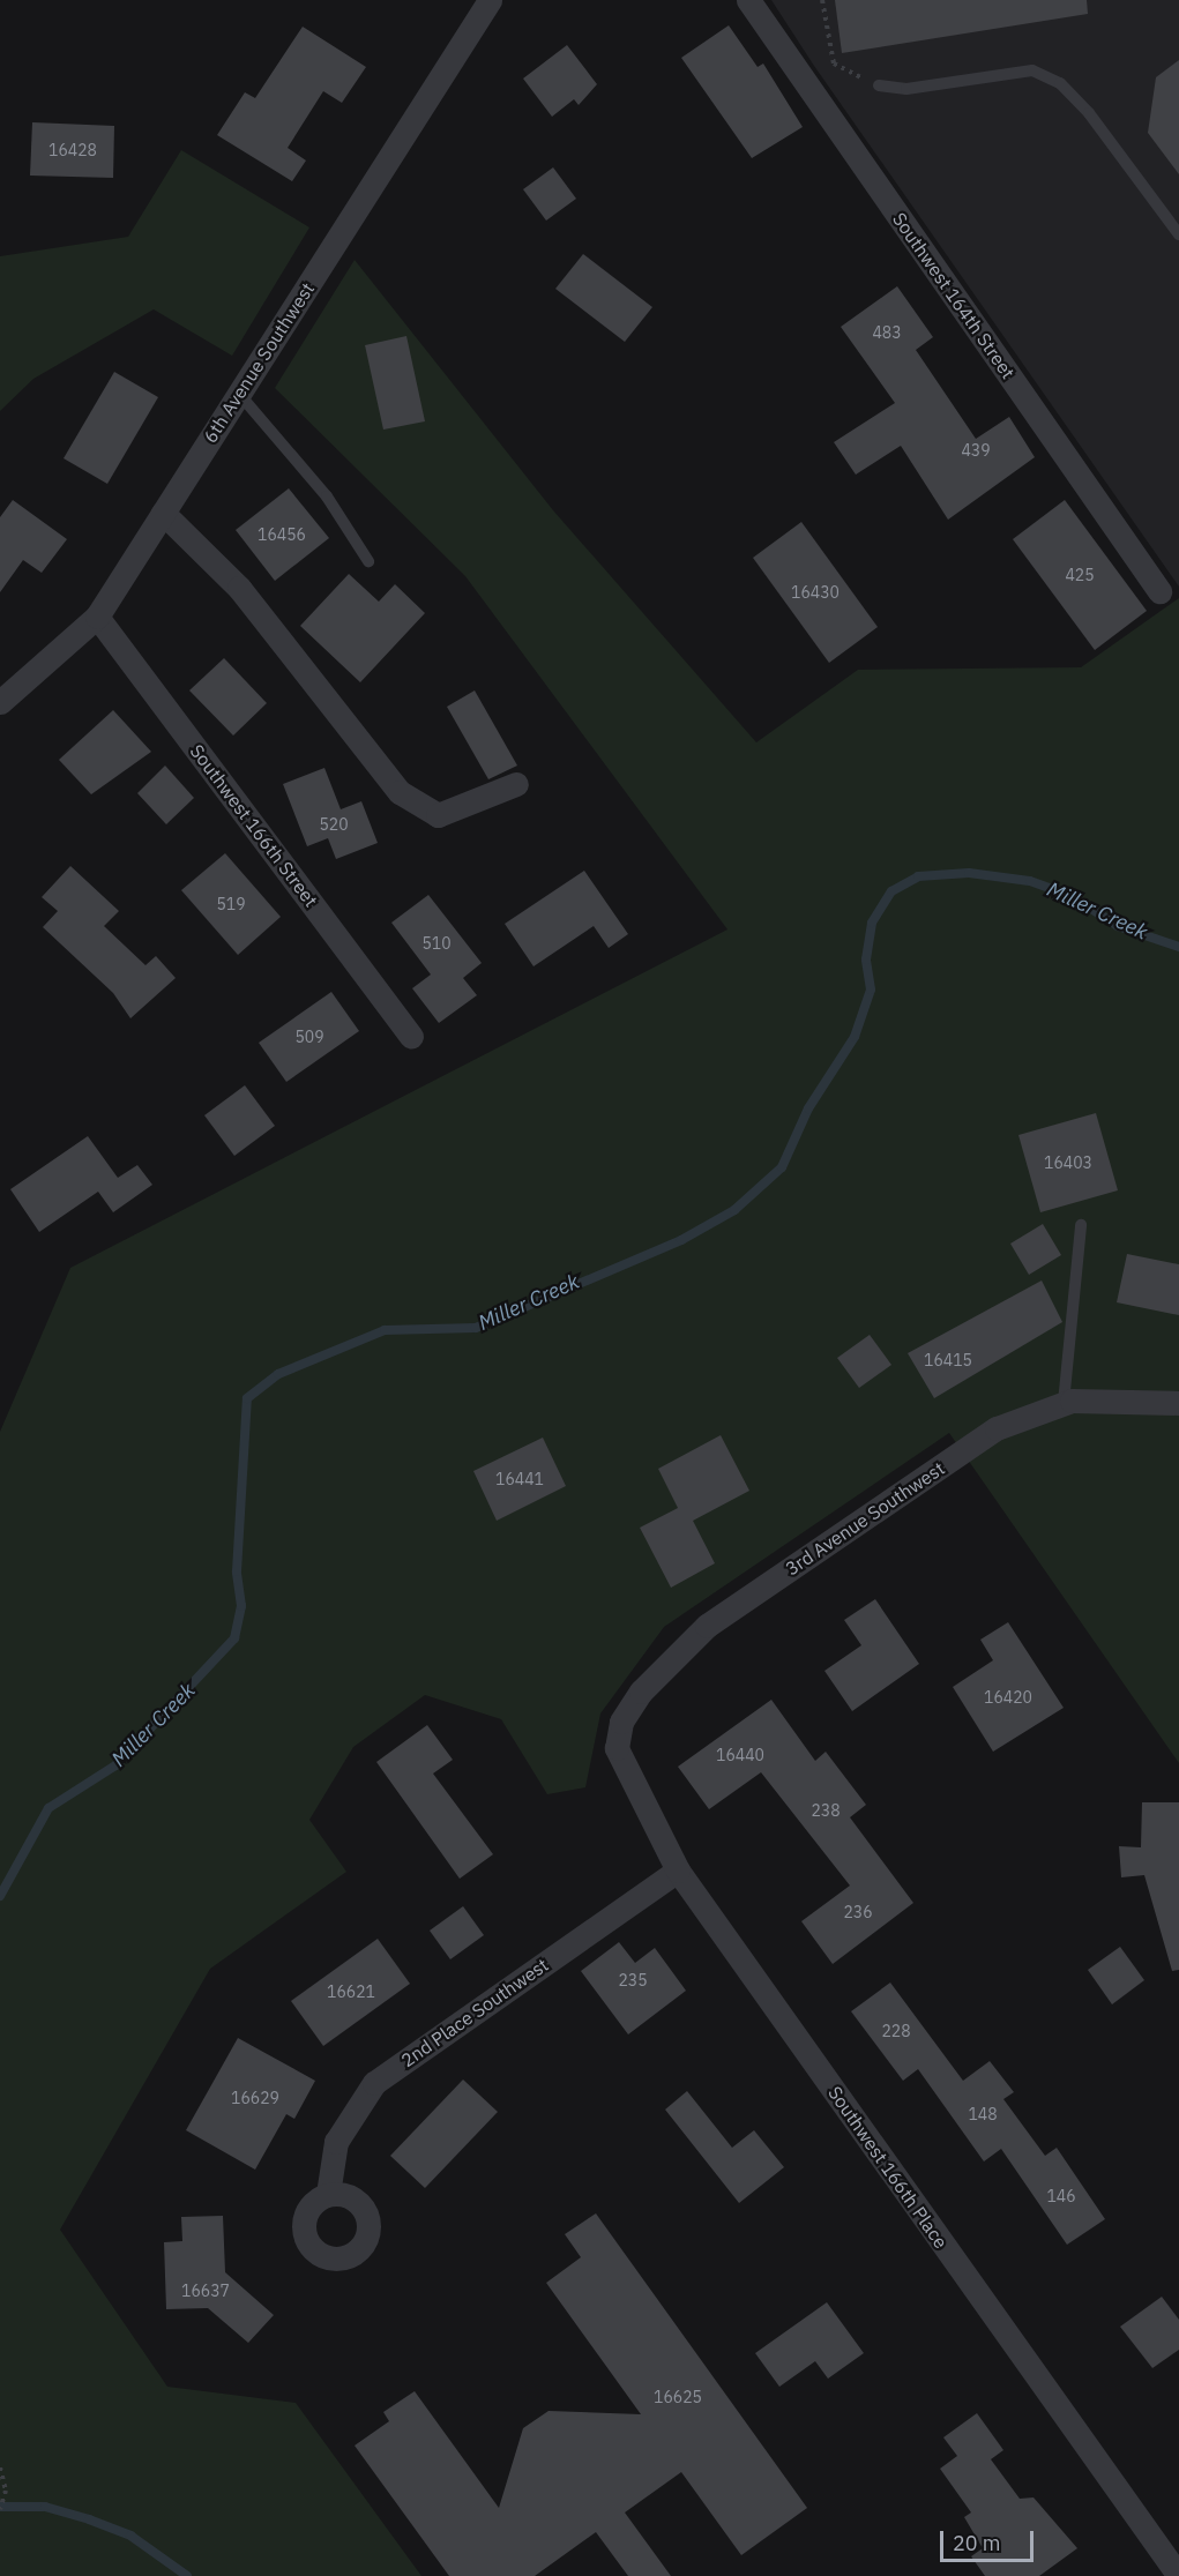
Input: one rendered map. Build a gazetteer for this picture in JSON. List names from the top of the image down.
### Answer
{
  "streets": {
    "street": [
      "Southwest 164th Street",
      "6th Avenue Southwest",
      "Southwest 166th Street",
      "3rd Avenue Southwest",
      "2nd Place Southwest",
      "Southwest 166th Place"
    ]
  },
  "crossings": [
    ["6th Avenue Southwest", "Southwest 166th Street"],
    ["3rd Avenue Southwest", "Southwest 166th Place"],
    ["2nd Place Southwest", "Southwest 166th Place"]
  ],
  "water": ["Miller Creek"],
  "house_numbers": [
    "16428",
    "483",
    "439",
    "16456",
    "425",
    "16430",
    "520",
    "519",
    "510",
    "509",
    "16403",
    "16415",
    "16441",
    "16420",
    "16440",
    "238",
    "236",
    "235",
    "16621",
    "228",
    "16629",
    "148",
    "146",
    "16637",
    "16625"
  ],
  "scale_bar": "20 m"
}
